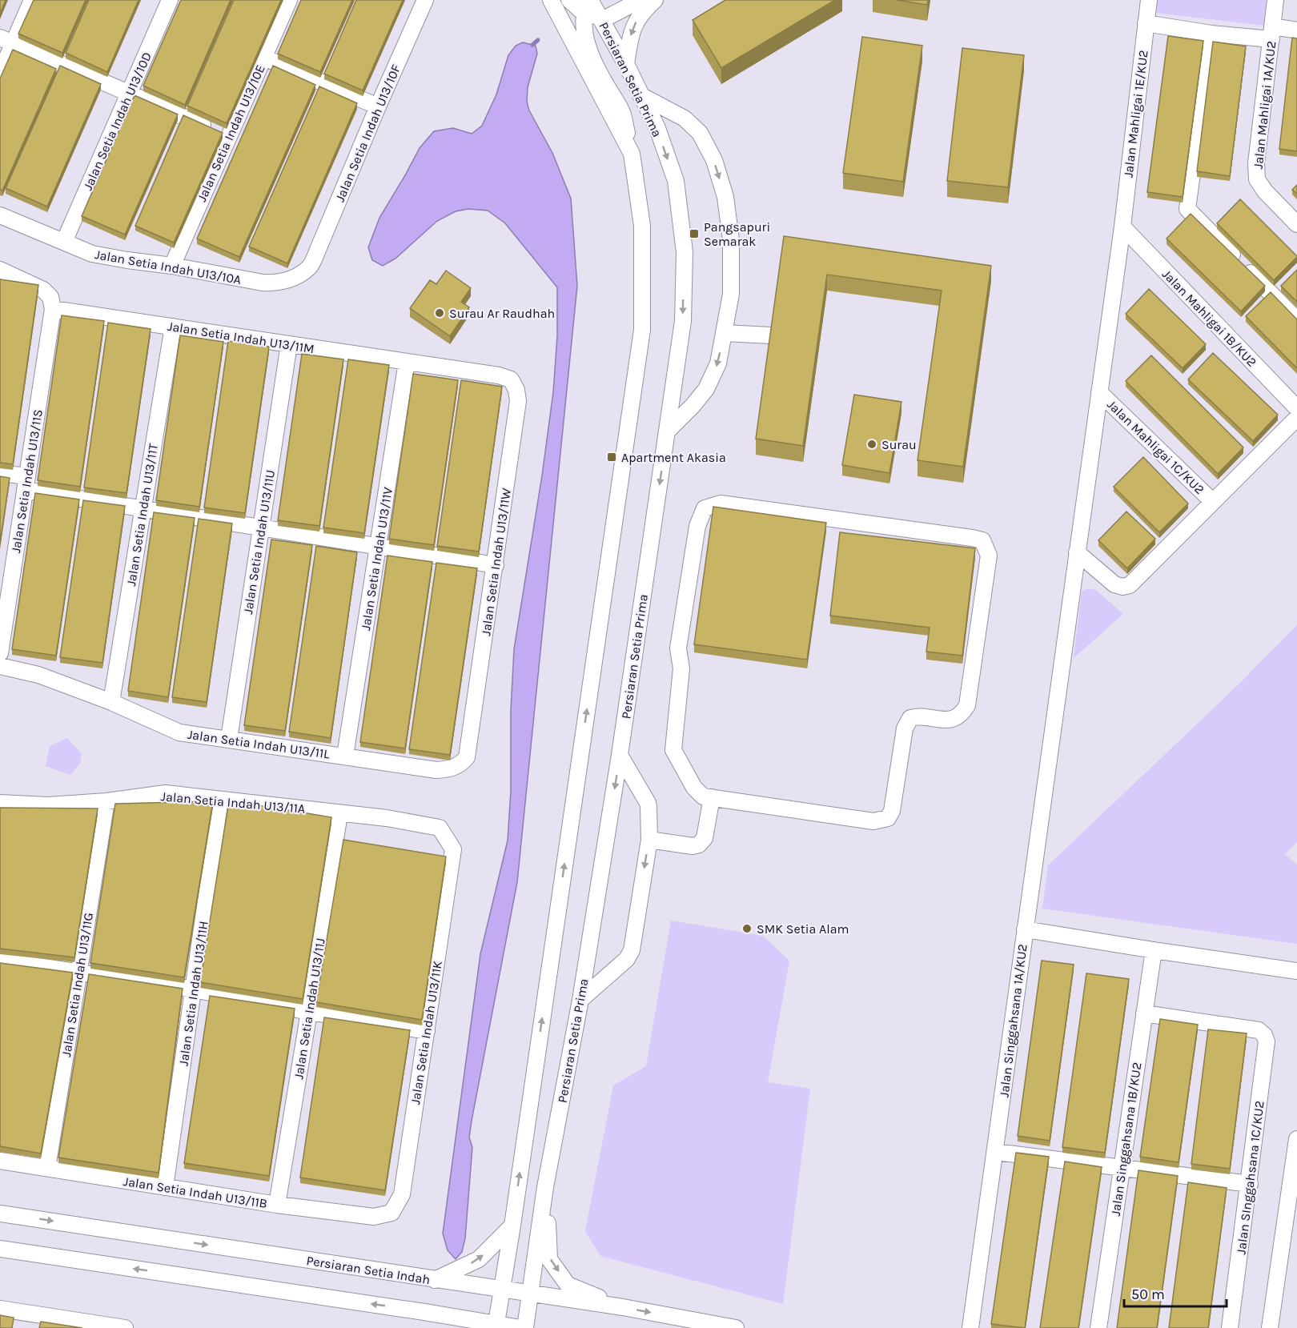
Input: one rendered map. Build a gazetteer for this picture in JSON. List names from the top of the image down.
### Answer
{
  "streets": {
    "street": [
      "Persiaran Setia Prima",
      "Jalan Mahligai 1A/KU2",
      "Jalan Mahligai 1E/KU2",
      "Jalan Setia Indah U13/10D",
      "Jalan Setia Indah U13/10E",
      "Jalan Setia Indah U13/10F",
      "Jalan Setia Indah U13/10A",
      "Jalan Mahligai 1B/KU2",
      "Jalan Setia Indah U13/11M",
      "Jalan Mahligai 1C/KU2",
      "Jalan Setia Indah U13/11S",
      "Jalan Setia Indah U13/11T",
      "Jalan Setia Indah U13/11U",
      "Jalan Setia Indah U13/11V",
      "Jalan Setia Indah U13/11W",
      "Jalan Setia Indah U13/11L",
      "Jalan Setia Indah U13/11A",
      "Jalan Setia Indah U13/11G",
      "Jalan Setia Indah U13/11H",
      "Jalan Setia Indah U13/11J",
      "Jalan Singgahsana 1A/KU2",
      "Jalan Setia Indah U13/11K",
      "Jalan Singgahsana 1B/KU2",
      "Jalan SInggahsana 1C/KU2",
      "Jalan Setia Indah U13/11B",
      "Persiaran Setia Indah"
    ]
  },
  "crossings": [
    ["Persiaran Setia Prima", "Persiaran Setia Indah"],
    ["Jalan Mahligai 1E/KU2", "Jalan Mahligai 1B/KU2"],
    ["Jalan Mahligai 1E/KU2", "Jalan Mahligai 1C/KU2"],
    ["Jalan Mahligai 1E/KU2", "Jalan Singgahsana 1A/KU2"],
    ["Jalan Setia Indah U13/10D", "Jalan Setia Indah U13/10A"],
    ["Jalan Setia Indah U13/10E", "Jalan Setia Indah U13/10A"],
    ["Jalan Setia Indah U13/10F", "Jalan Setia Indah U13/10A"],
    ["Jalan Setia Indah U13/11M", "Jalan Setia Indah U13/11S"],
    ["Jalan Setia Indah U13/11M", "Jalan Setia Indah U13/11T"],
    ["Jalan Setia Indah U13/11M", "Jalan Setia Indah U13/11U"],
    ["Jalan Setia Indah U13/11M", "Jalan Setia Indah U13/11V"],
    ["Jalan Setia Indah U13/11M", "Jalan Setia Indah U13/11W"],
    ["Jalan Setia Indah U13/11T", "Jalan Setia Indah U13/11L"],
    ["Jalan Setia Indah U13/11U", "Jalan Setia Indah U13/11L"],
    ["Jalan Setia Indah U13/11V", "Jalan Setia Indah U13/11L"],
    ["Jalan Setia Indah U13/11W", "Jalan Setia Indah U13/11L"],
    ["Jalan Setia Indah U13/11A", "Jalan Setia Indah U13/11G"],
    ["Jalan Setia Indah U13/11A", "Jalan Setia Indah U13/11H"],
    ["Jalan Setia Indah U13/11A", "Jalan Setia Indah U13/11J"],
    ["Jalan Setia Indah U13/11A", "Jalan Setia Indah U13/11K"],
    ["Jalan Setia Indah U13/11G", "Jalan Setia Indah U13/11B"],
    ["Jalan Setia Indah U13/11H", "Jalan Setia Indah U13/11B"],
    ["Jalan Setia Indah U13/11J", "Jalan Setia Indah U13/11B"],
    ["Jalan Singgahsana 1A/KU2", "Jalan Singgahsana 1B/KU2"],
    ["Jalan Setia Indah U13/11K", "Jalan Setia Indah U13/11B"],
    ["Jalan Singgahsana 1B/KU2", "Jalan SInggahsana 1C/KU2"]
  ],
  "places": {
    "transit": ["Pangsapuri Semarak", "Apartment Akasia"],
    "other": ["Surau Ar Raudhah", "Surau", "SMK Setia Alam"]
  },
  "scale_bar": "50 m"
}
